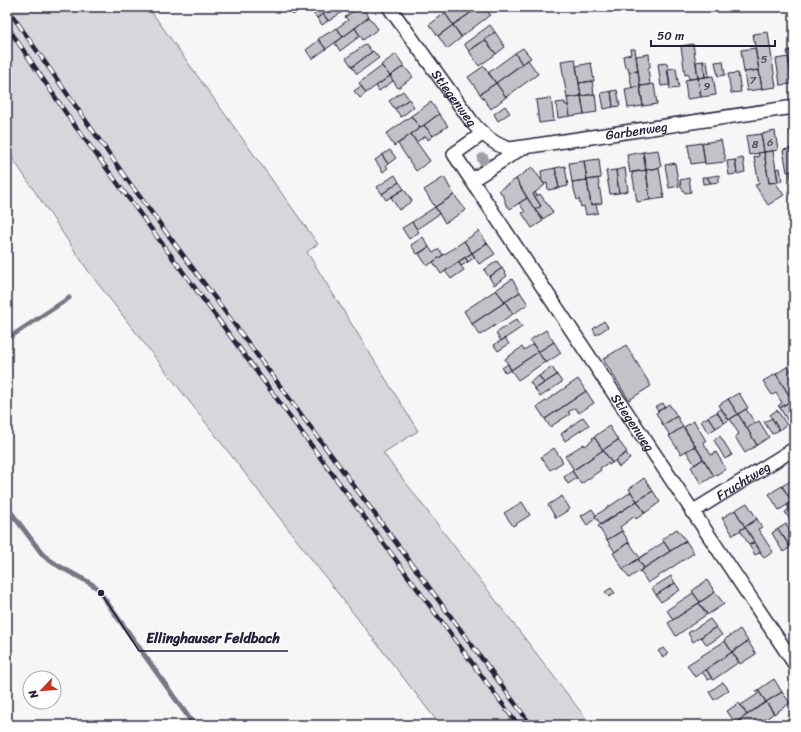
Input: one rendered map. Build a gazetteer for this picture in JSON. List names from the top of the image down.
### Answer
{
  "streets": {
    "street": ["Stiegenweg", "Garbenweg", "Fruchtweg"]
  },
  "crossings": [
    ["Stiegenweg", "Garbenweg"],
    ["Stiegenweg", "Fruchtweg"]
  ],
  "places": ["Ellinghauser Feldbach"],
  "house_numbers": [
    "5",
    "7",
    "9",
    "6",
    "8"
  ],
  "scale_bar": "50 m",
  "north": "bottom left"
}
